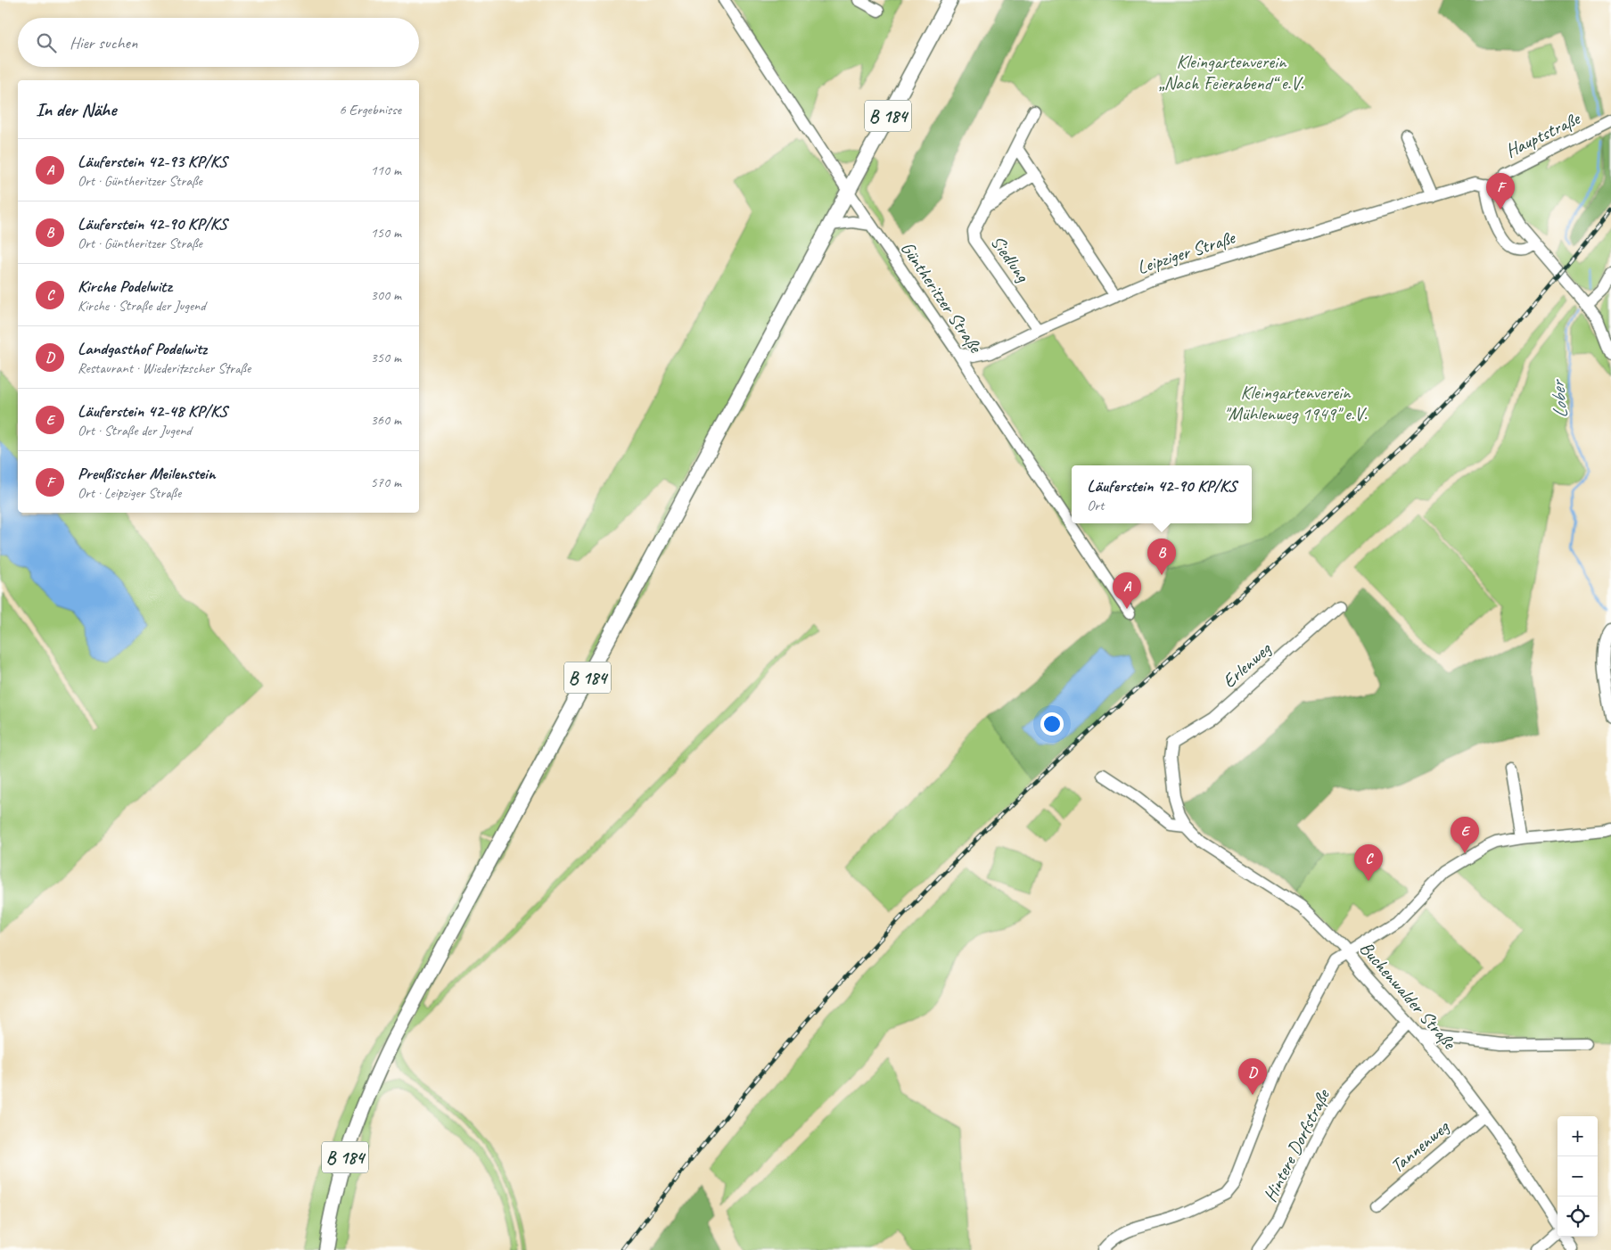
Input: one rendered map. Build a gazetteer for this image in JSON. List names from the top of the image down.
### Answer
{
  "streets": {
    "main road": ["B 184"],
    "street": [
      "Hauptstraße",
      "Leipziger Straße",
      "Siedlung",
      "Güntheritzer Straße",
      "Erlenweg",
      "Buchenwalder Straße",
      "Hintere Dorfstraße",
      "Tannenweg"
    ]
  },
  "crossings": [
    ["B 184", "Güntheritzer Straße"],
    ["Hauptstraße", "Leipziger Straße"],
    ["Leipziger Straße", "Siedlung"],
    ["Leipziger Straße", "Güntheritzer Straße"],
    ["Erlenweg", "Buchenwalder Straße"],
    ["Buchenwalder Straße", "Hintere Dorfstraße"],
    ["Buchenwalder Straße", "Tannenweg"]
  ],
  "water": ["Lober"],
  "parks": ["Kleingartenverein „Nach Feierabend“ e.V.", "Kleingartenverein \"Mühlenweg 1949\" e.V."],
  "page": {
    "search": "Hier suchen",
    "heading": ["In der Nähe", "6 Ergebnisse"],
    "list": [
      {
        "mark": "A",
        "name": "Läuferstein 42-93 KP/KS",
        "note": "Ort · Güntheritzer Straße",
        "value": "110 m"
      },
      {
        "mark": "B",
        "name": "Läuferstein 42-90 KP/KS",
        "note": "Ort · Güntheritzer Straße",
        "value": "150 m"
      },
      {
        "mark": "C",
        "name": "Kirche Podelwitz",
        "note": "Kirche · Straße der Jugend",
        "value": "300 m"
      },
      {
        "mark": "D",
        "name": "Landgasthof Podelwitz",
        "note": "Restaurant · Wiederitzscher Straße",
        "value": "350 m"
      },
      {
        "mark": "E",
        "name": "Läuferstein 42-48 KP/KS",
        "note": "Ort · Straße der Jugend",
        "value": "360 m"
      },
      {
        "mark": "F",
        "name": "Preußischer Meilenstein",
        "note": "Ort · Leipziger Straße",
        "value": "570 m"
      }
    ],
    "pins": [
      "F",
      "B",
      "A",
      "E",
      "C",
      "D"
    ],
    "popup": ["Läuferstein 42-90 KP/KS", "Ort"],
    "map_buttons": ["+", "−"]
  }
}
